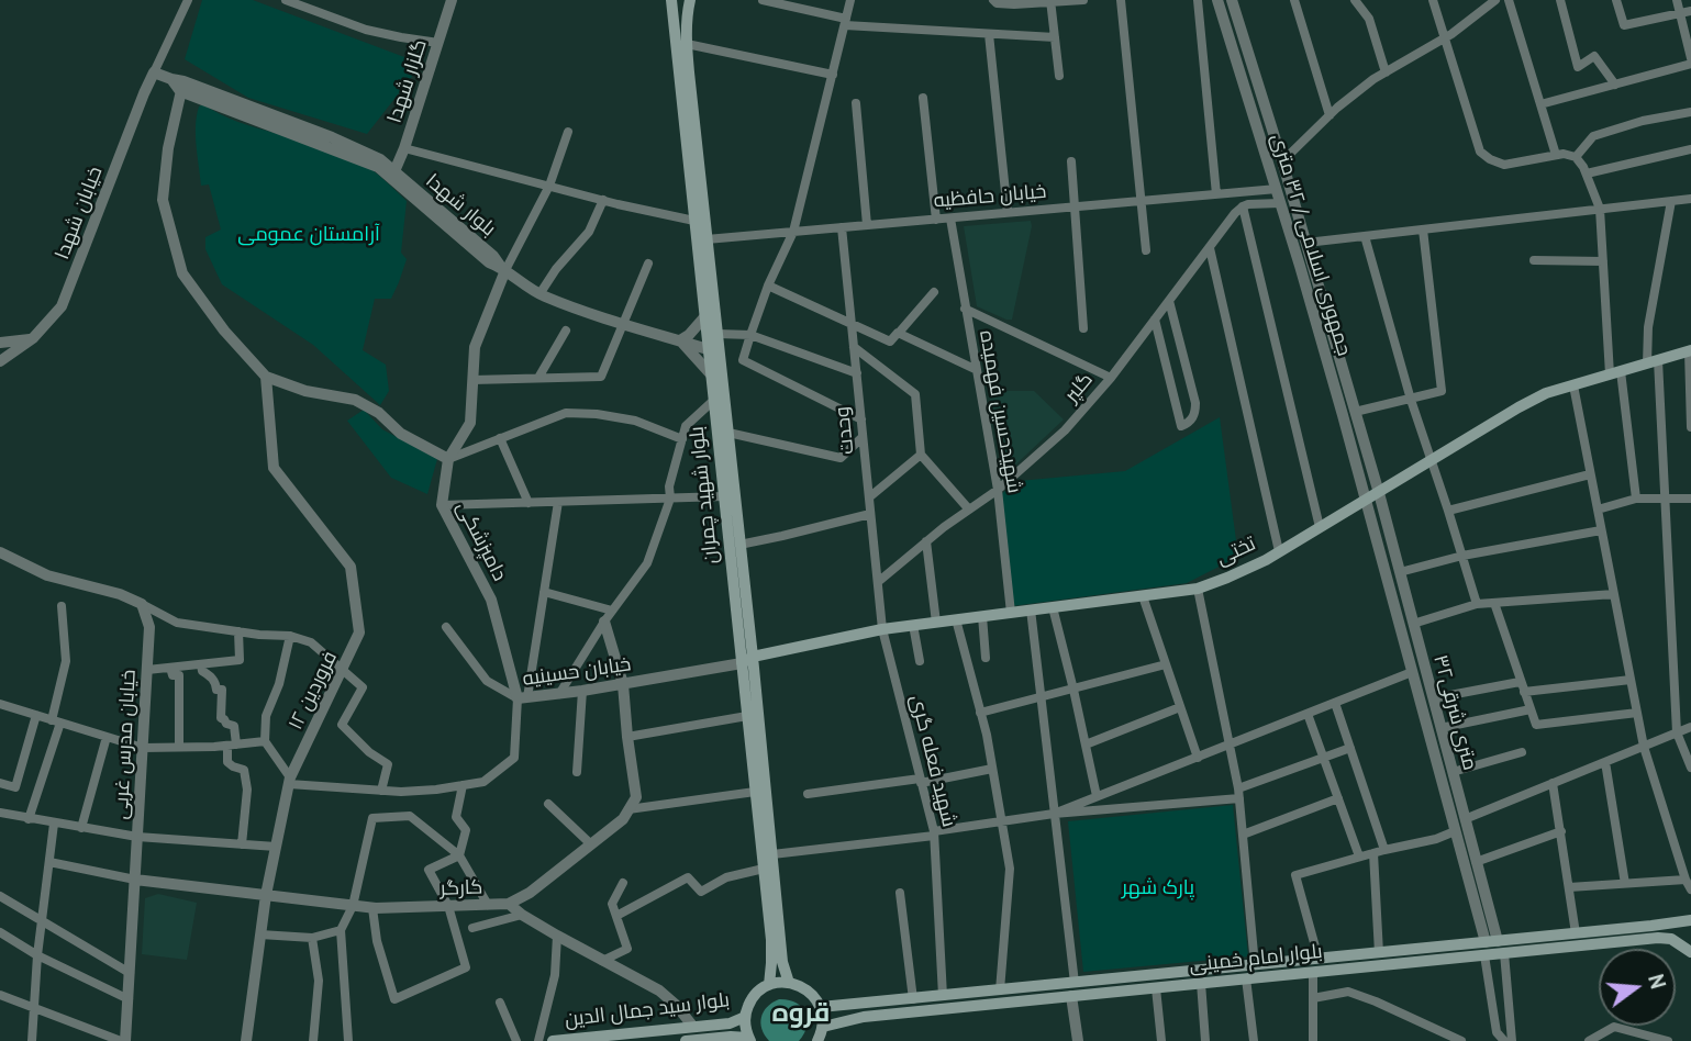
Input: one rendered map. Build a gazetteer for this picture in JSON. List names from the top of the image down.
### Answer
{
  "streets": {
    "main road": [
      "بلوار شهید چمران",
      "تختی",
      "بلوار امام خمینی",
      "بلوار سید جمال الدین"
    ],
    "street": [
      "گلزار شهدا",
      "خیابان حافظیه",
      "بلوار شهدا",
      "خیابان شهدا",
      "جمهوری اسلامی / ۳۲ متری",
      "گلپر",
      "شهیدحسین فهمیده",
      "وحدت",
      "دامپزشکی",
      "خیابان حسینیه",
      "۱۲ فروردین",
      "متری شرقی۳۲",
      "خیابان مدرس غربی",
      "شهید فعله گری",
      "کارگر"
    ]
  },
  "crossings": [
    ["گلزار شهدا", "بلوار شهدا"],
    ["خیابان حافظیه", "جمهوری اسلامی / ۳۲ متری"],
    ["خیابان حافظیه", "شهیدحسین فهمیده"],
    ["خیابان حافظیه", "وحدت"],
    ["خیابان حافظیه", "بلوار شهید چمران"],
    ["بلوار شهدا", "دامپزشکی"],
    ["جمهوری اسلامی / ۳۲ متری", "تختی"],
    ["جمهوری اسلامی / ۳۲ متری", "متری شرقی۳۲"],
    ["گلپر", "شهیدحسین فهمیده"],
    ["گلپر", "وحدت"],
    ["شهیدحسین فهمیده", "تختی"],
    ["وحدت", "تختی"],
    ["وحدت", "شهید فعله گری"],
    ["بلوار شهید چمران", "تختی"],
    ["بلوار شهید چمران", "خیابان حسینیه"],
    ["دامپزشکی", "خیابان حسینیه"],
    ["تختی", "خیابان حسینیه"],
    ["تختی", "متری شرقی۳۲"],
    ["تختی", "شهید فعله گری"],
    ["۱۲ فروردین", "کارگر"],
    ["متری شرقی۳۲", "بلوار امام خمینی"],
    ["خیابان مدرس غربی", "کارگر"],
    ["شهید فعله گری", "بلوار امام خمینی"]
  ],
  "districts": ["قروه"],
  "parks": ["آرامستان عمومی", "پارک شهر"],
  "north": "right"
}
